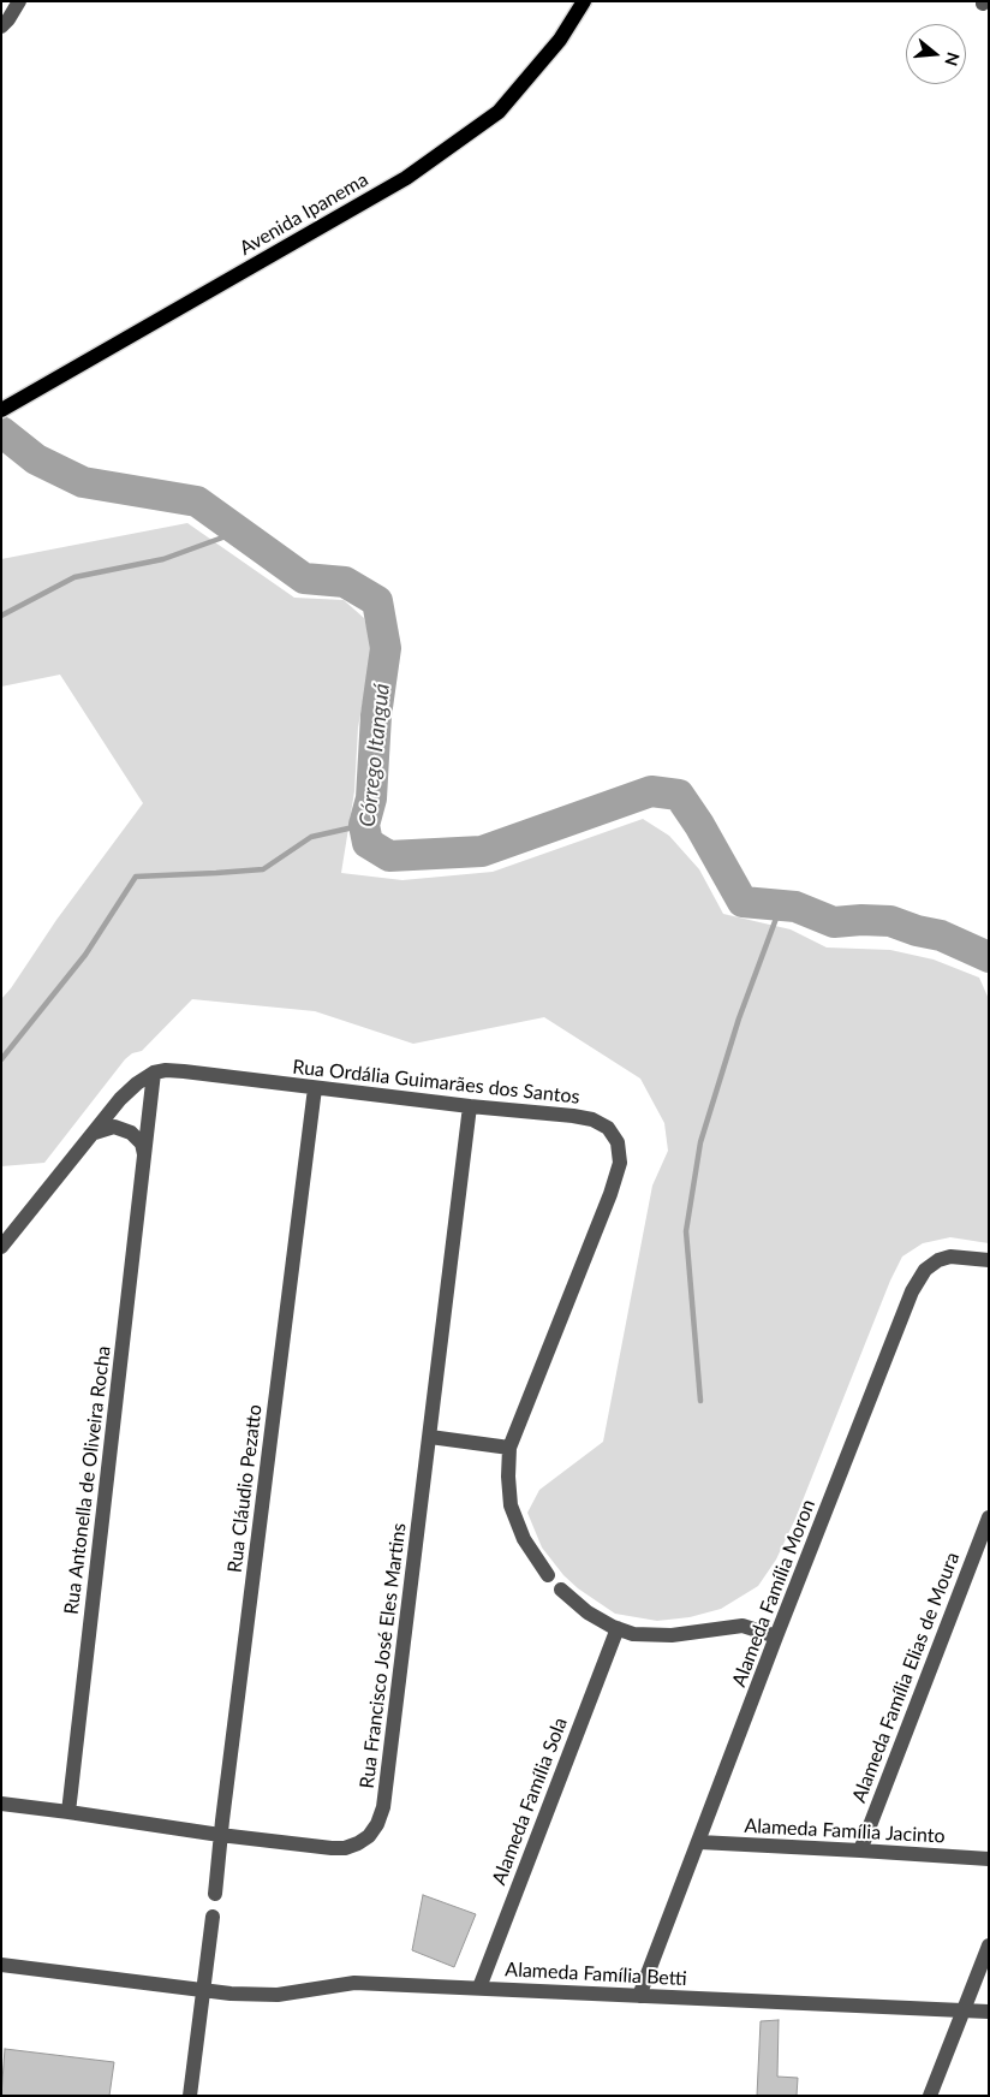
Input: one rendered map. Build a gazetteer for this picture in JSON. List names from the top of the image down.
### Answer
{
  "streets": {
    "main road": ["Avenida Ipanema"],
    "street": [
      "Rua Ordália Guimarães dos Santos",
      "Rua Antonella de Oliveira Rocha",
      "Rua Cláudio Pezatto",
      "Alameda Família Moron",
      "Rua Francisco José Eles Martins",
      "Alameda Família Elias de Moura",
      "Alameda Família Sola",
      "Alameda Família Jacinto",
      "Alameda Família Betti"
    ]
  },
  "crossings": [
    ["Rua Ordália Guimarães dos Santos", "Rua Antonella de Oliveira Rocha"],
    ["Rua Ordália Guimarães dos Santos", "Rua Cláudio Pezatto"],
    ["Rua Ordália Guimarães dos Santos", "Rua Francisco José Eles Martins"],
    ["Rua Antonella de Oliveira Rocha", "Rua Francisco José Eles Martins"],
    ["Rua Cláudio Pezatto", "Rua Francisco José Eles Martins"],
    ["Alameda Família Moron", "Alameda Família Jacinto"],
    ["Alameda Família Moron", "Alameda Família Betti"],
    ["Alameda Família Elias de Moura", "Alameda Família Jacinto"],
    ["Alameda Família Sola", "Alameda Família Betti"]
  ],
  "water": ["Córrego Itanguá"],
  "north": "right"
}
